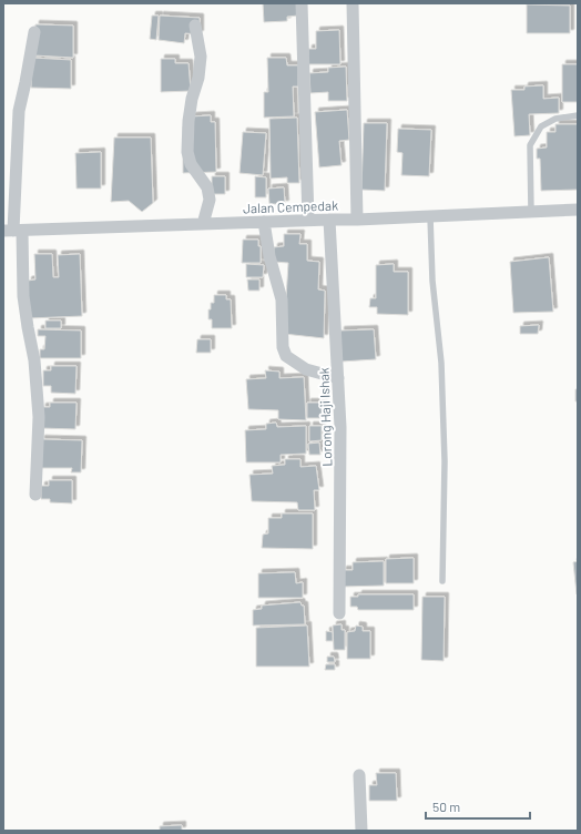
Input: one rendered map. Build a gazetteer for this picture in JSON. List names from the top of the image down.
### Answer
{
  "streets": {
    "street": ["Jalan Cempedak", "Lorong Haji Ishak"]
  },
  "crossings": [
    ["Jalan Cempedak", "Lorong Haji Ishak"]
  ],
  "scale_bar": "50 m"
}
